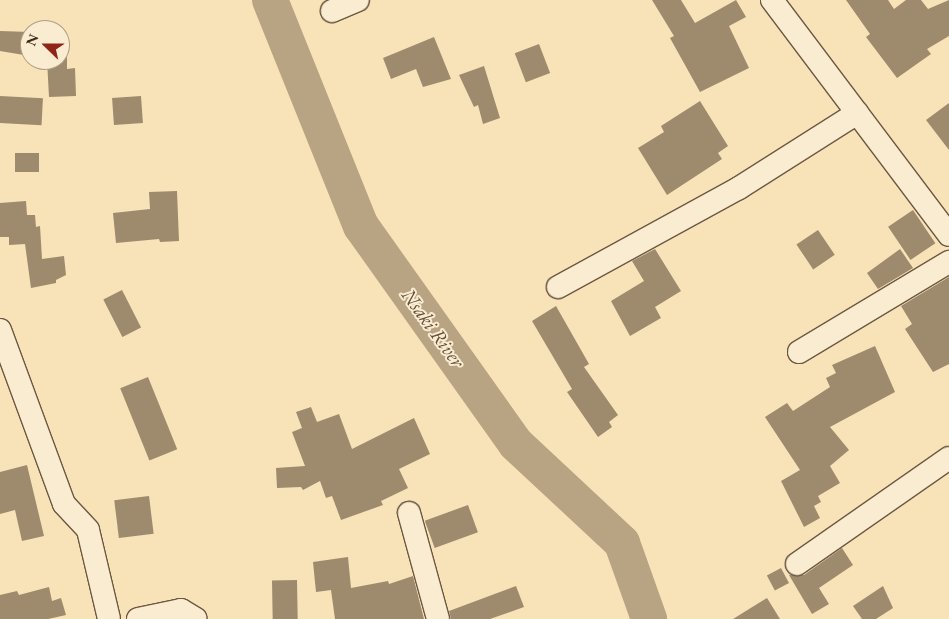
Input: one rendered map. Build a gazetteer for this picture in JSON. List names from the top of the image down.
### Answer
{
  "water": ["Nsaki River"],
  "north": "left"
}
